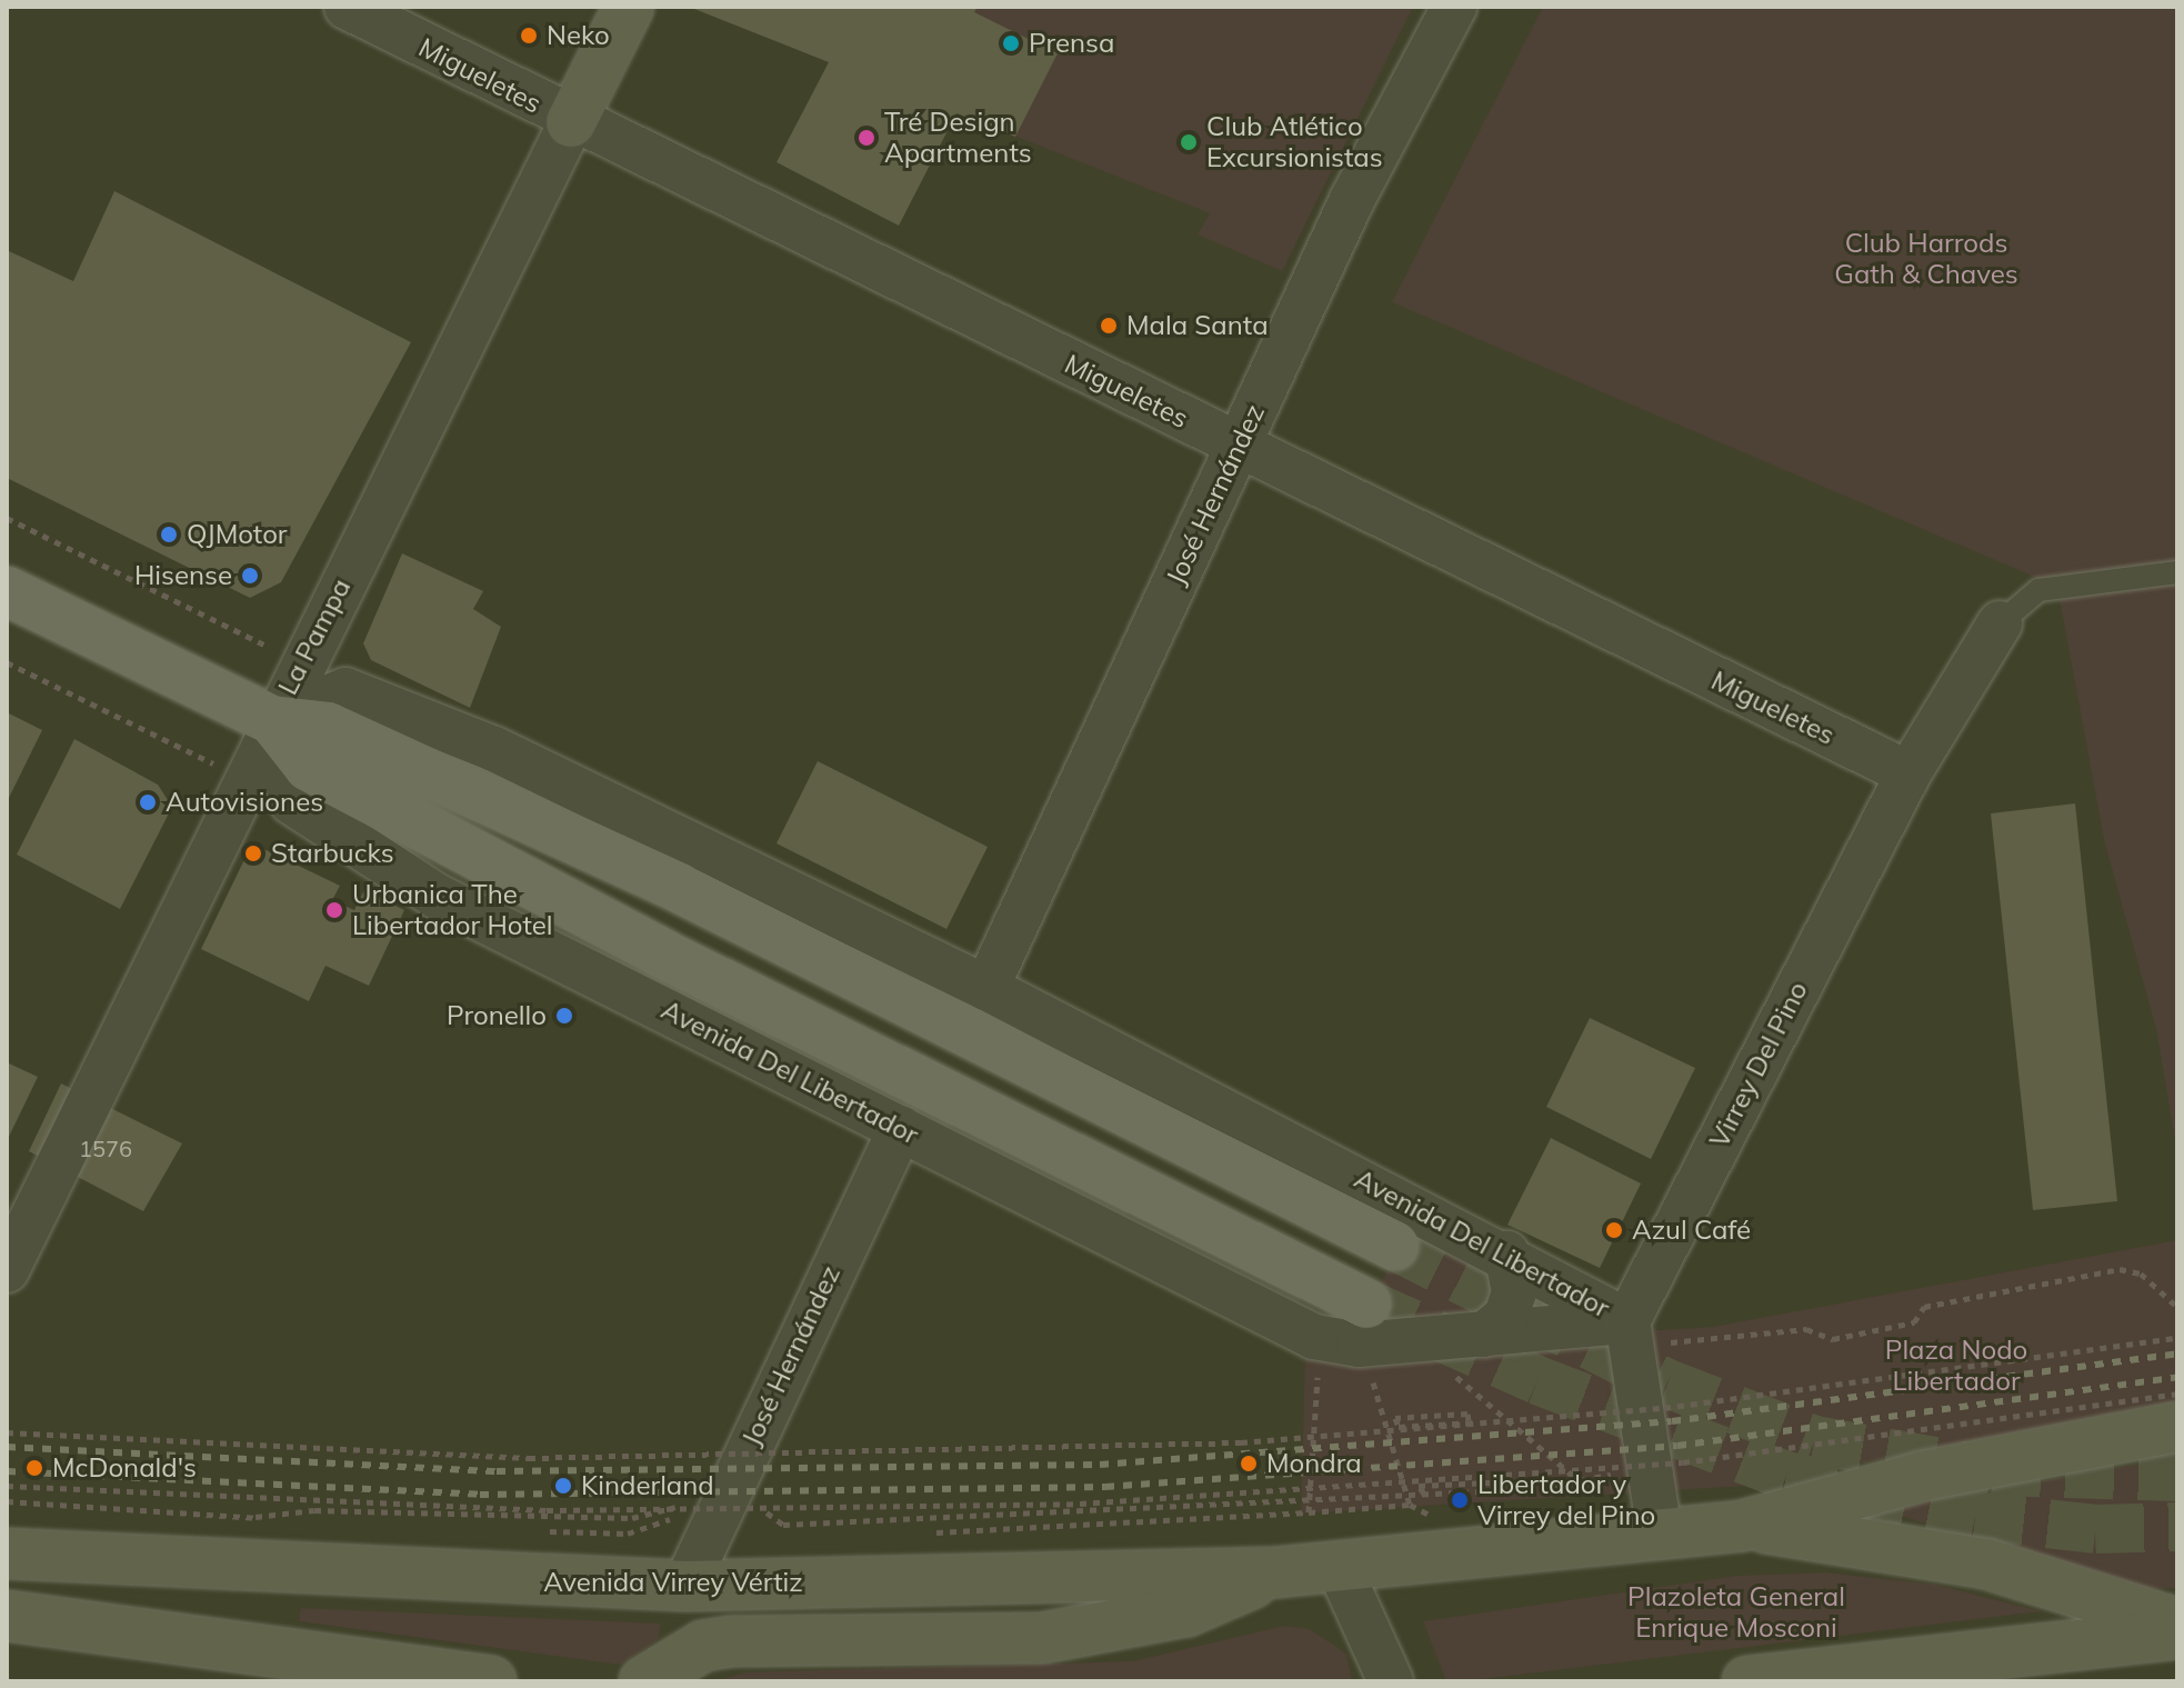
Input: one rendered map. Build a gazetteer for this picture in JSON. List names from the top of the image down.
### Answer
{
  "streets": {
    "main road": ["La Pampa", "Avenida Del Libertador", "Avenida Virrey Vértiz"],
    "street": ["Migueletes", "José Hernández", "Virrey Del Pino"]
  },
  "crossings": [
    ["Migueletes", "José Hernández"],
    ["Migueletes", "La Pampa"],
    ["Migueletes", "Virrey Del Pino"],
    ["José Hernández", "Avenida Del Libertador"],
    ["José Hernández", "Avenida Virrey Vértiz"],
    ["La Pampa", "Avenida Del Libertador"],
    ["Virrey Del Pino", "Avenida Del Libertador"]
  ],
  "parks": ["Club Harrods Gath & Chaves", "Plaza Nodo Libertador", "Plazoleta General Enrique Mosconi"],
  "places": [
    "Neko",
    "Prensa",
    "Tré Design Apartments",
    "Club Atlético Excursionistas",
    "Mala Santa",
    "QJMotor",
    "Hisense",
    "Autovisiones",
    "Starbucks",
    "Urbanica The Libertador Hotel",
    "Pronello",
    "Azul Café",
    "Mondra",
    "McDonald's",
    "Kinderland",
    "Libertador y Virrey del Pino"
  ],
  "house_numbers": ["1576"]
}
